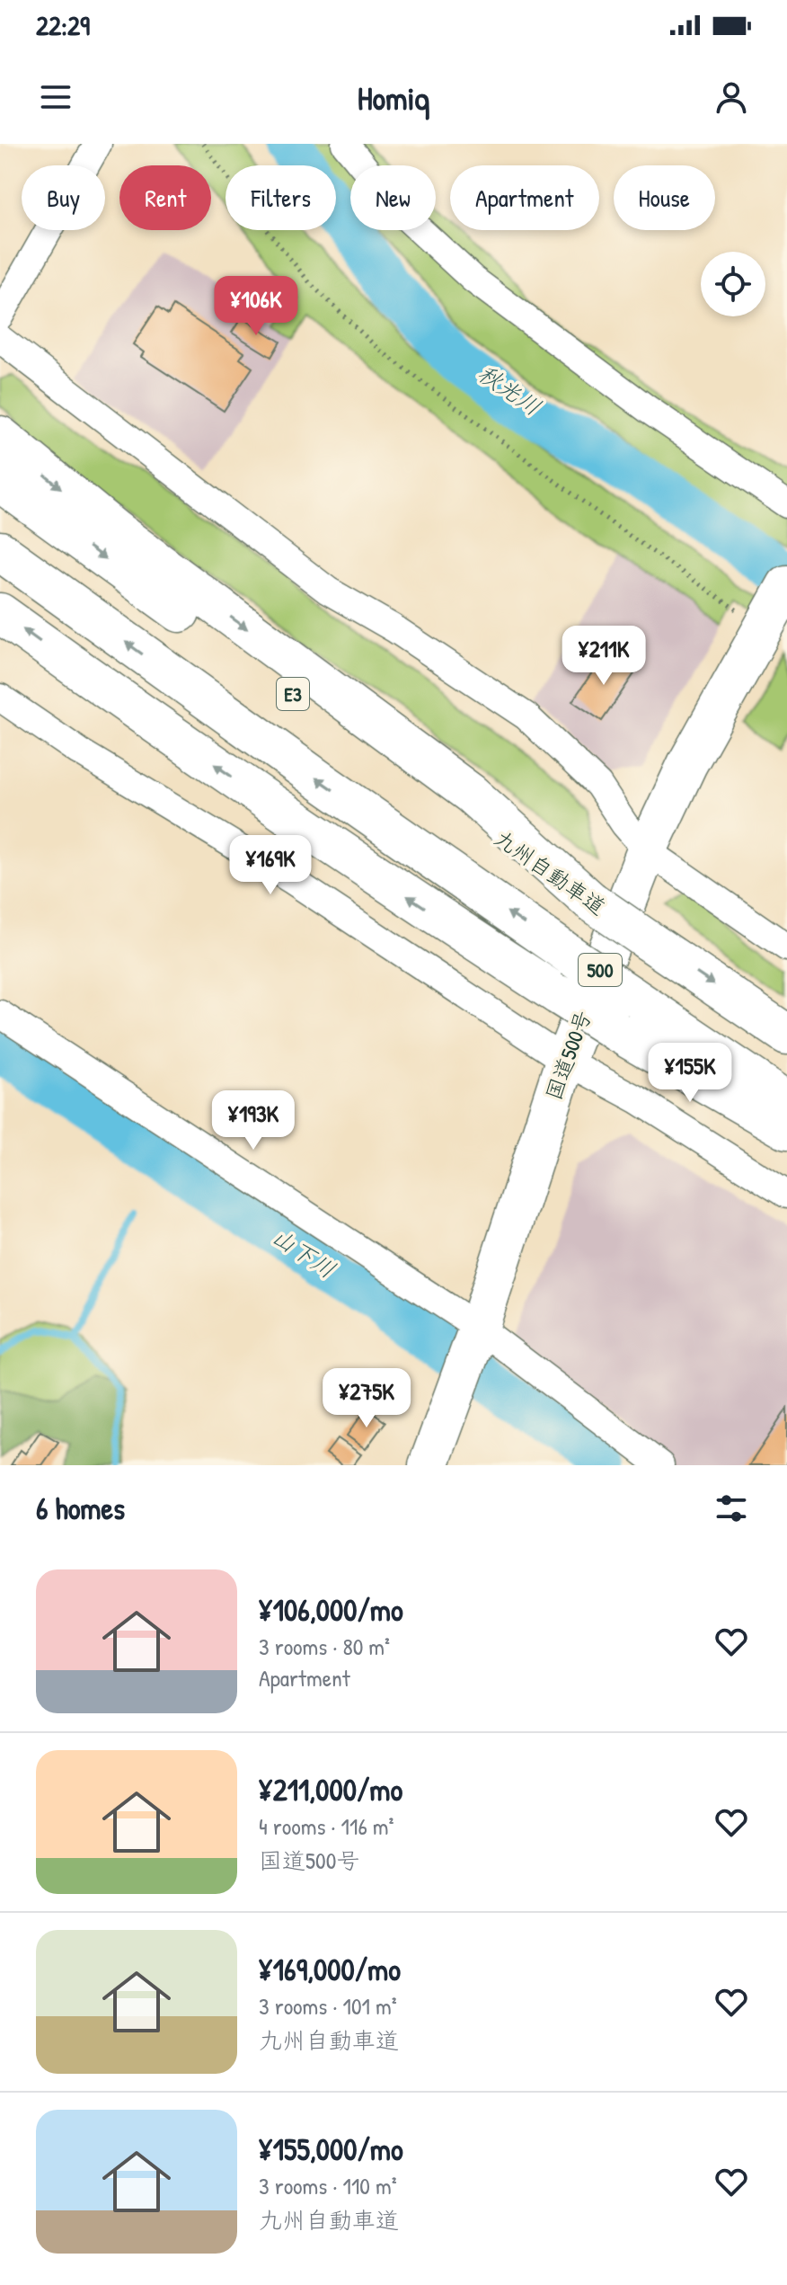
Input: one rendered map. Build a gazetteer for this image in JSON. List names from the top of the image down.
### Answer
{
  "streets": {
    "highway": [
      "E3",
      "九州自動車道",
      "500",
      "国道500号"
    ]
  },
  "water": ["秋光川", "山下川"],
  "page": {
    "status": "22:29",
    "header": "Homiq",
    "chip": [
      "Buy",
      "Rent",
      "Filters",
      "New",
      "Apartment",
      "House"
    ],
    "price": [
      "¥106K",
      "¥211K",
      "¥169K",
      "¥155K",
      "¥193K",
      "¥275K"
    ],
    "heading": "6 homes",
    "list": [
      {
        "name": "¥106,000/mo",
        "note": "3 rooms · 80 m² · Apartment"
      },
      {
        "name": "¥211,000/mo",
        "note": "4 rooms · 116 m² · 国道500号"
      },
      {
        "name": "¥169,000/mo",
        "note": "3 rooms · 101 m² · 九州自動車道"
      },
      {
        "name": "¥155,000/mo",
        "note": "3 rooms · 110 m² · 九州自動車道"
      }
    ]
  }
}
